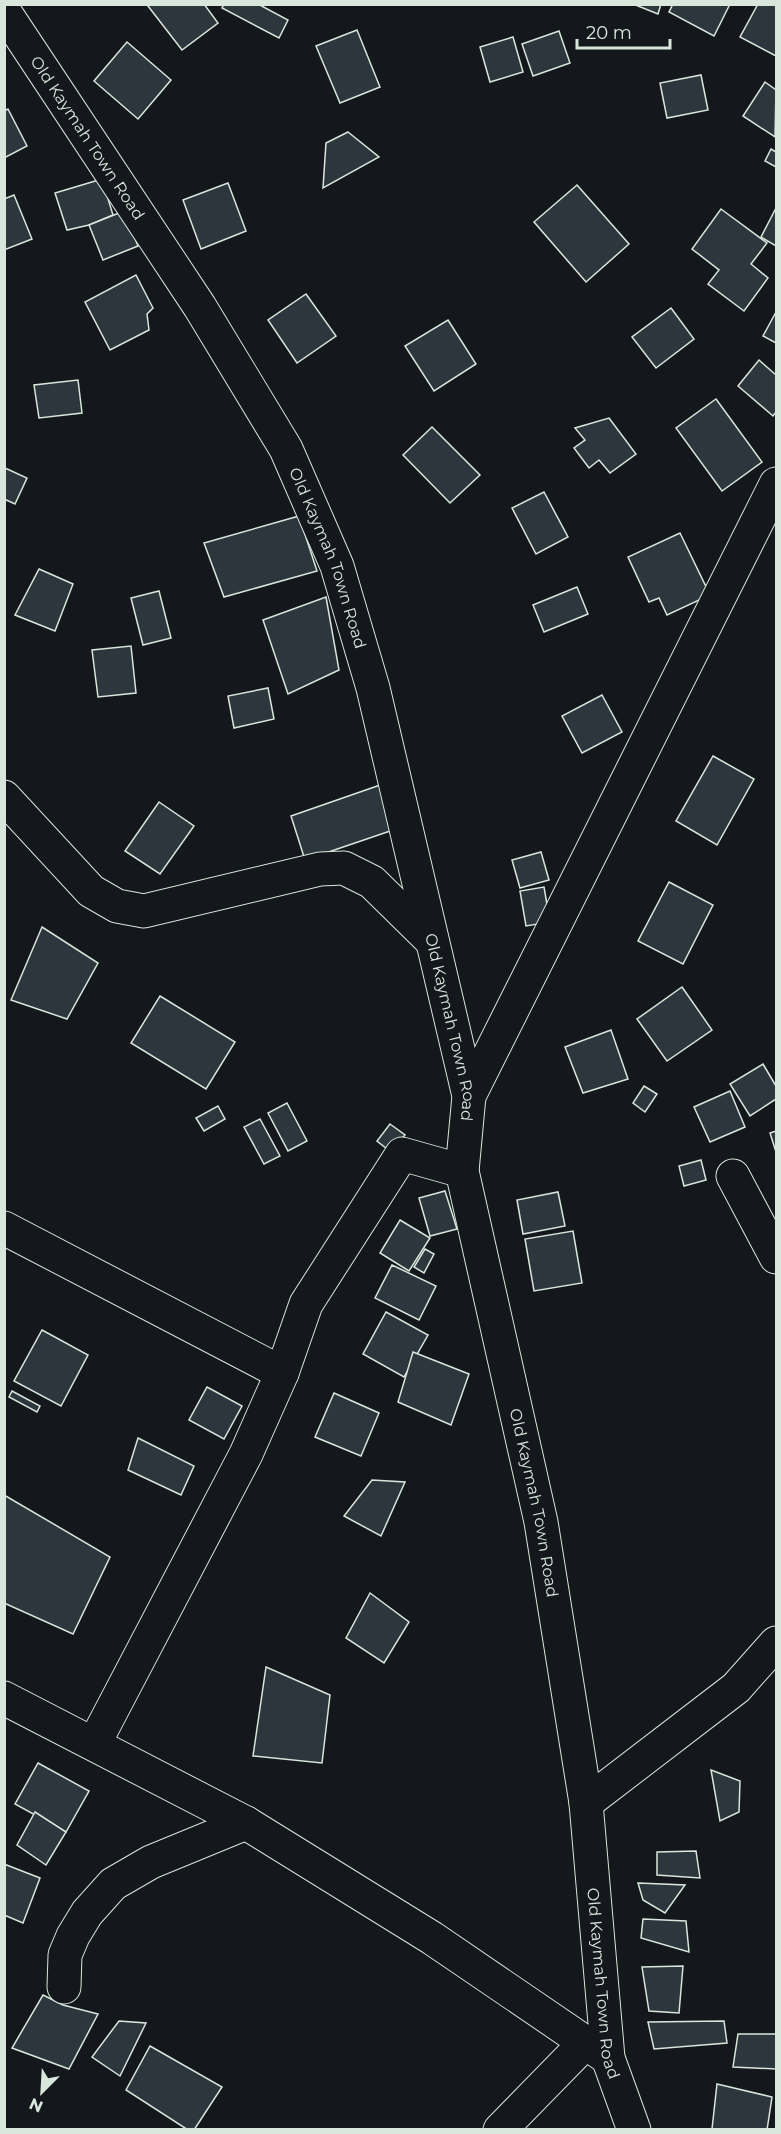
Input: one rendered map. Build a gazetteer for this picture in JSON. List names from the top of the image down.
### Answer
{
  "streets": {
    "street": ["Old Kaymah Town Road"]
  },
  "scale_bar": "20 m",
  "north": "bottom left"
}
